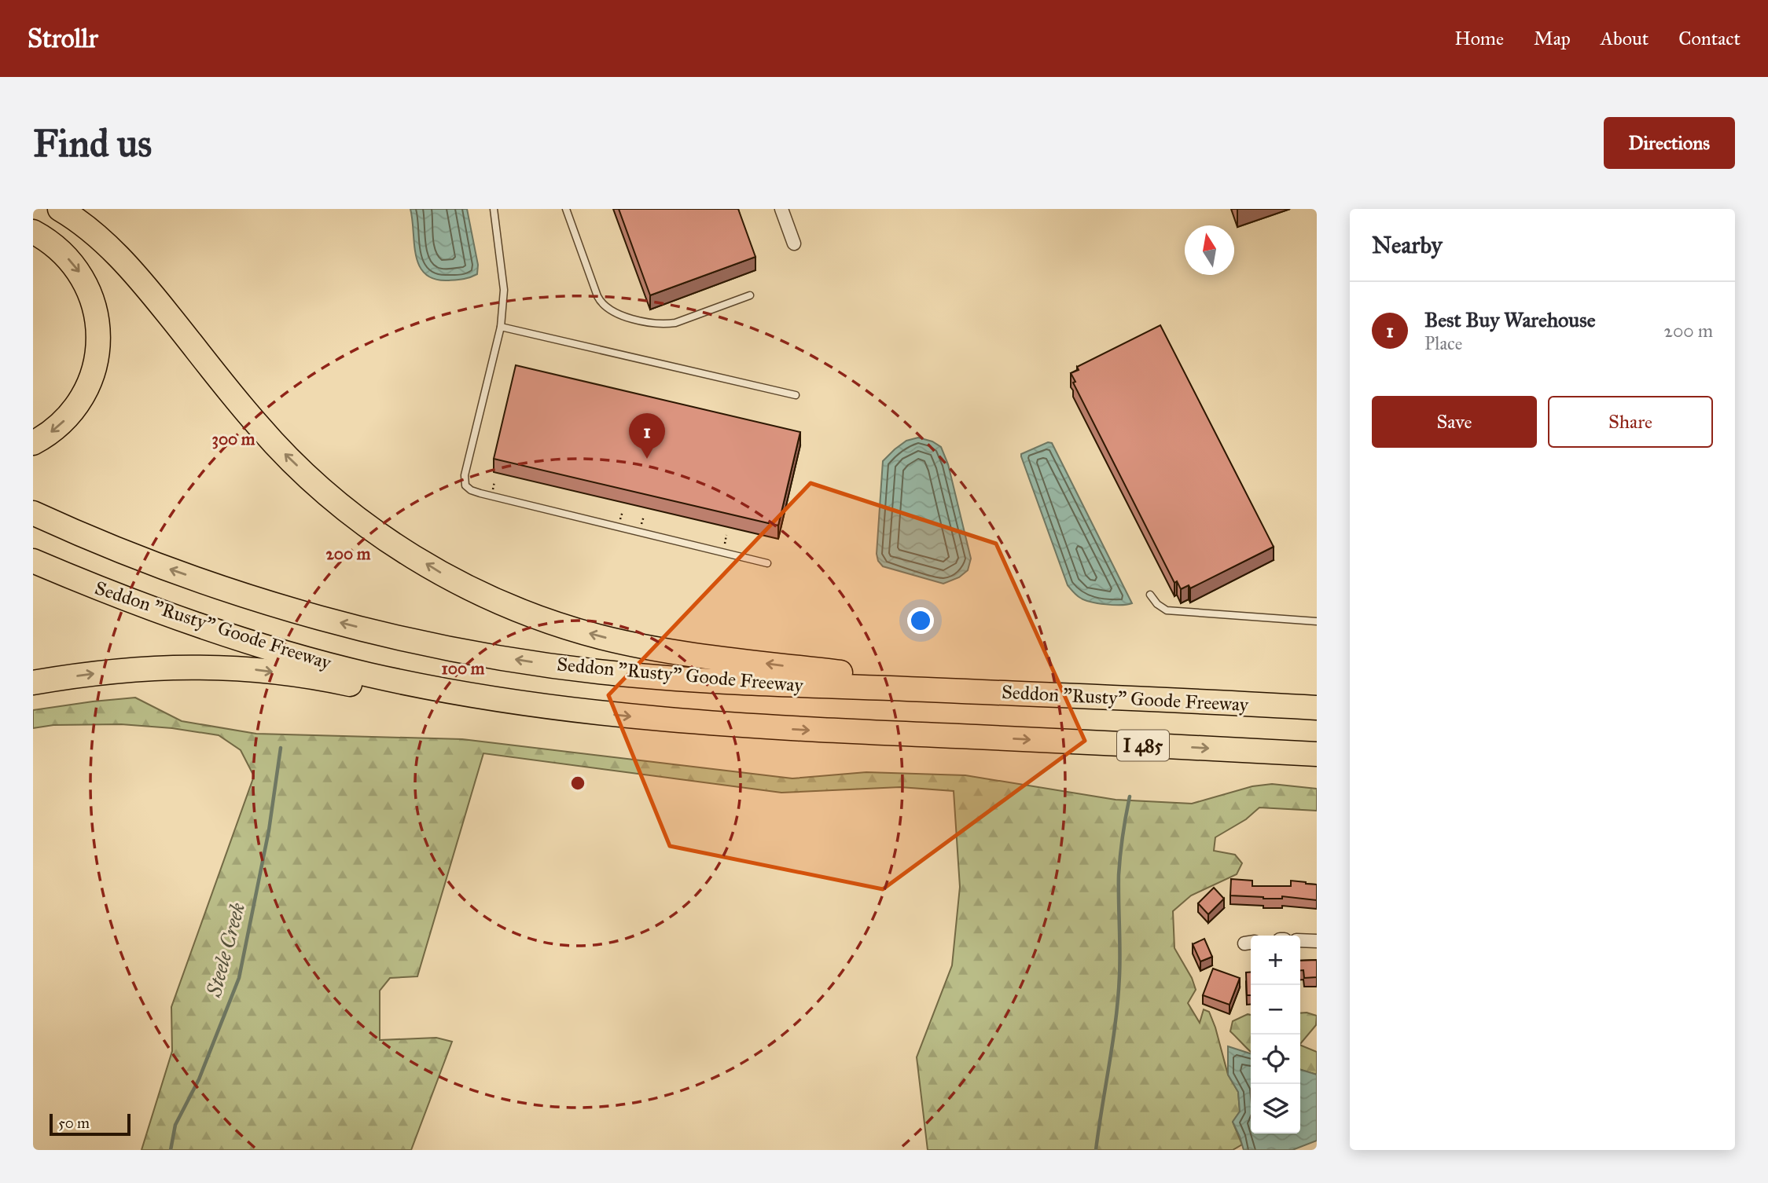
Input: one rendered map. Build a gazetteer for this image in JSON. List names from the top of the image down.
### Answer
{
  "streets": {
    "highway": ["Seddon \"Rusty\" Goode Freeway", "I 485"]
  },
  "water": ["Steele Creek"],
  "scale_bar": "50 m",
  "north": "top",
  "page": {
    "header": "Strollr",
    "nav": [
      "Home",
      "Map",
      "About",
      "Contact"
    ],
    "buttons": [
      "Directions",
      ["Save", "Share"]
    ],
    "title": "Find us",
    "heading": "Nearby",
    "list": [
      {
        "mark": "1",
        "name": "Best Buy Warehouse",
        "note": "Place",
        "value": "200 m"
      }
    ],
    "pins": "1",
    "map_buttons": ["+", "−"],
    "scale": "50 m"
  },
  "rings": ["300 m", "200 m", "100 m"]
}
